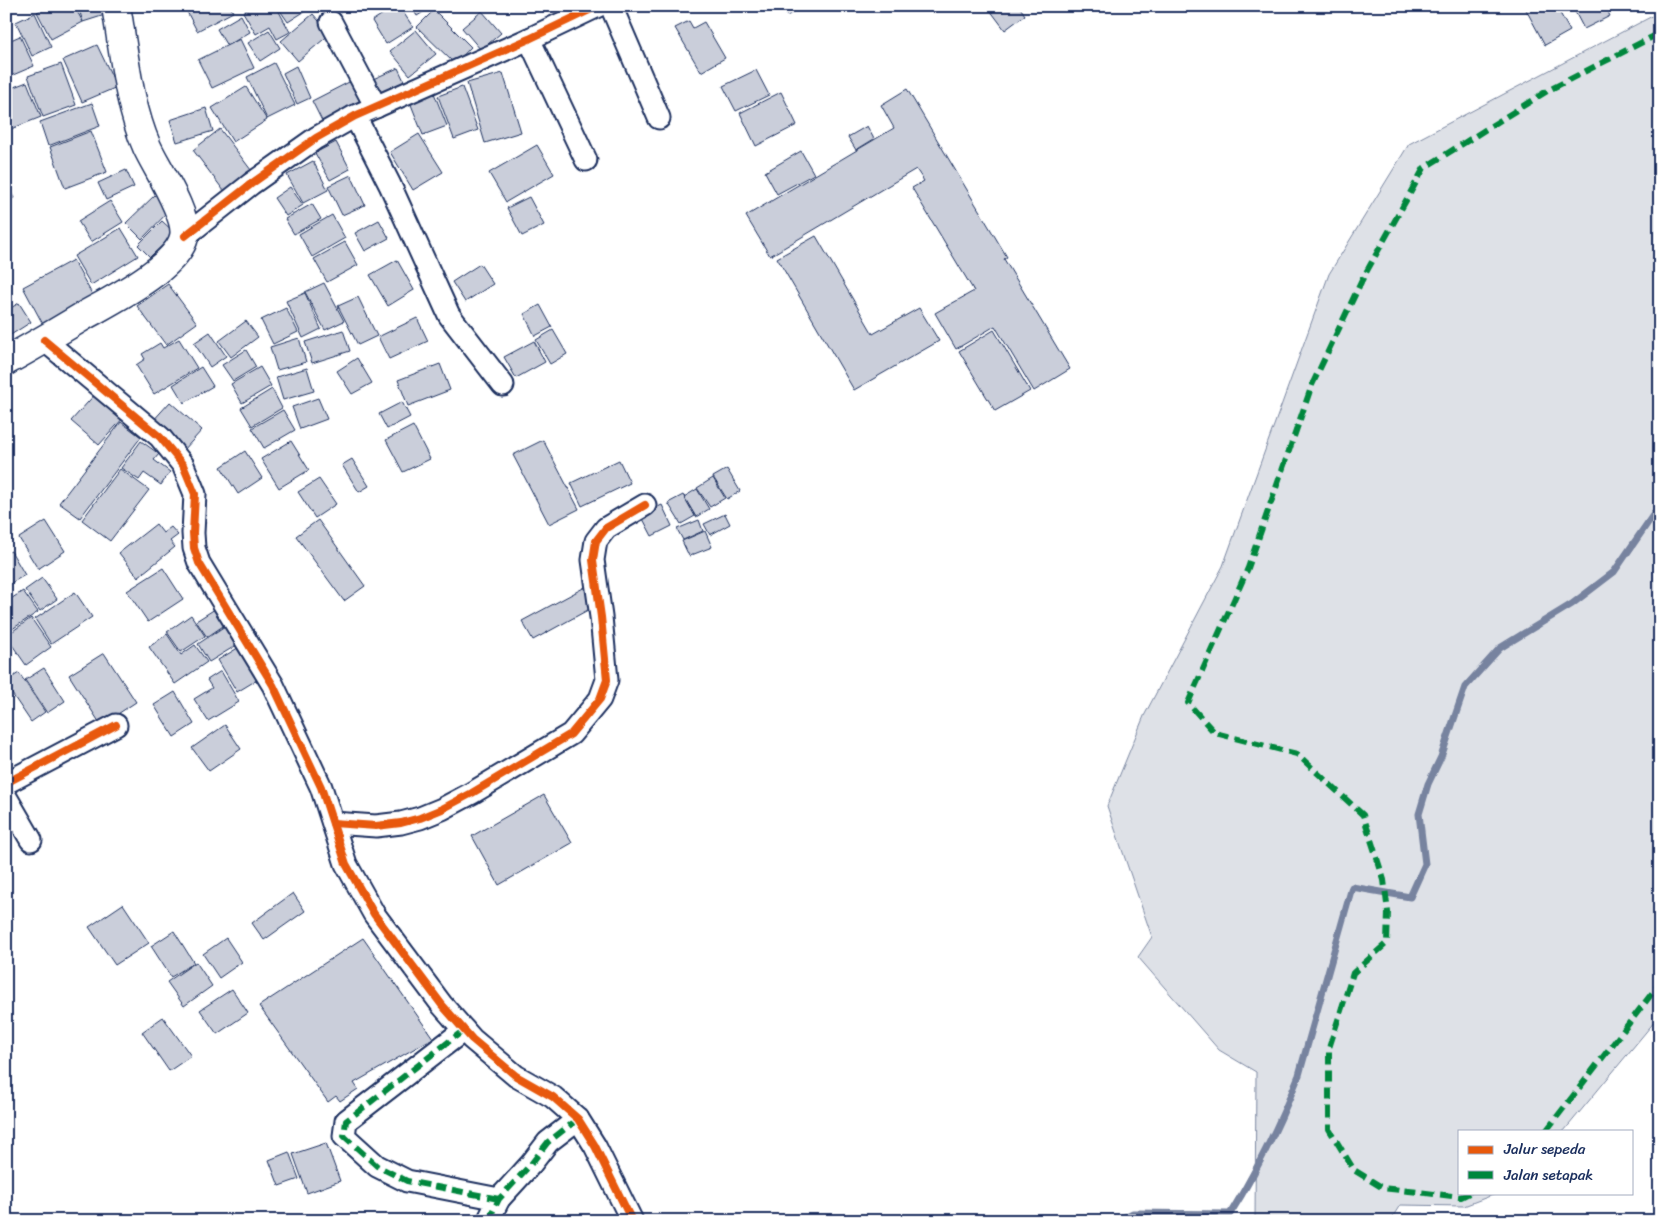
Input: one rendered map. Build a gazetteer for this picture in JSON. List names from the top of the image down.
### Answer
{
  "legend": ["Jalur sepeda", "Jalan setapak"]
}
